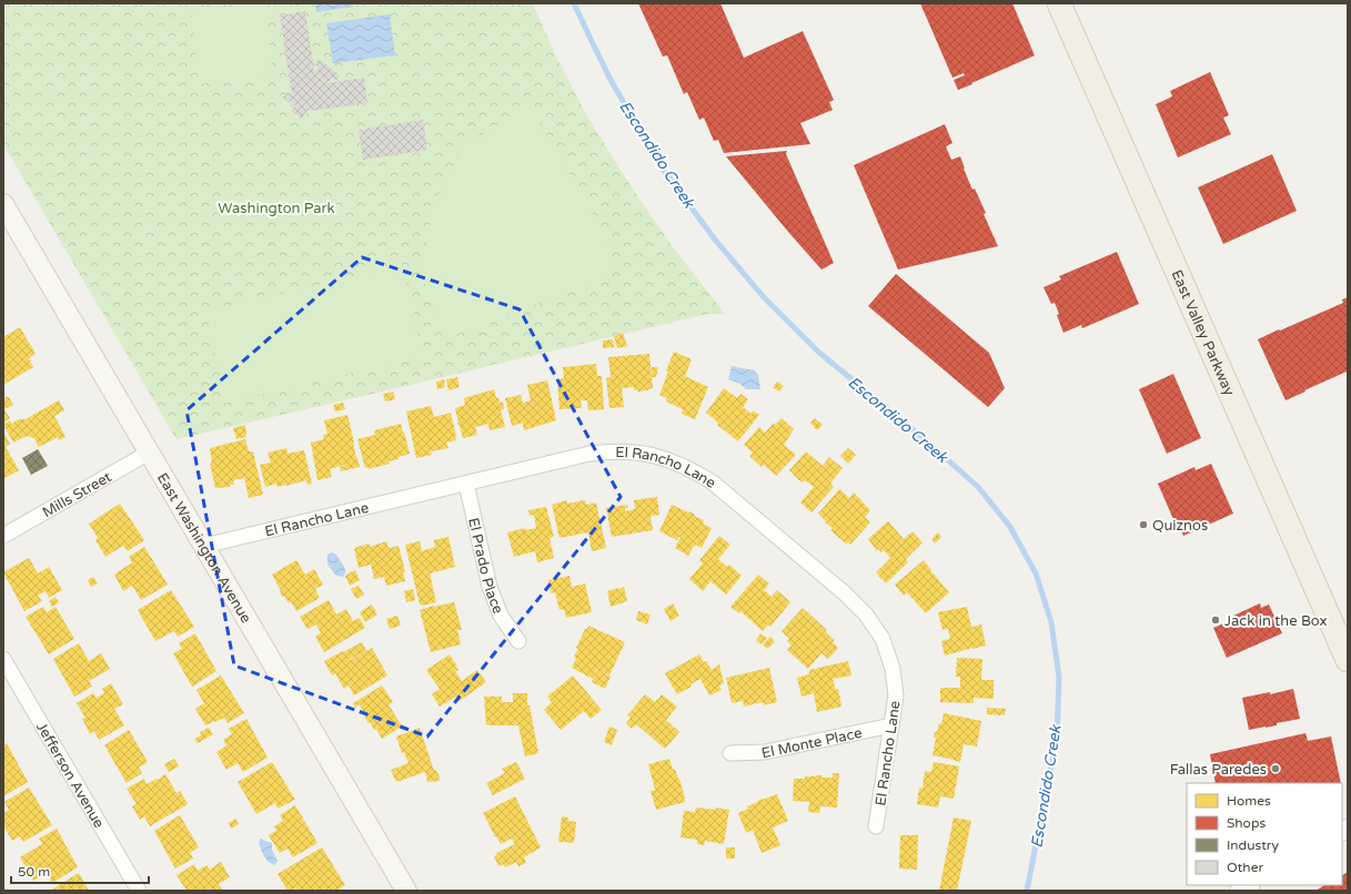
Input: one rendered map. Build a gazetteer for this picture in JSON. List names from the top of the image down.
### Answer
{
  "streets": {
    "main road": ["East Valley Parkway", "East Washington Avenue"],
    "street": [
      "El Rancho Lane",
      "Mills Street",
      "El Prado Place",
      "El Monte Place",
      "Jefferson Avenue"
    ]
  },
  "crossings": [
    ["El Rancho Lane", "East Washington Avenue"],
    ["El Rancho Lane", "El Prado Place"],
    ["El Rancho Lane", "El Monte Place"],
    ["Mills Street", "East Washington Avenue"]
  ],
  "water": ["Escondido Creek"],
  "parks": ["Washington Park"],
  "places": ["Quiznos", "Jack in the Box", "Fallas Paredes"],
  "legend": [
    "Homes",
    "Shops",
    "Industry",
    "Other"
  ],
  "scale_bar": "50 m"
}
